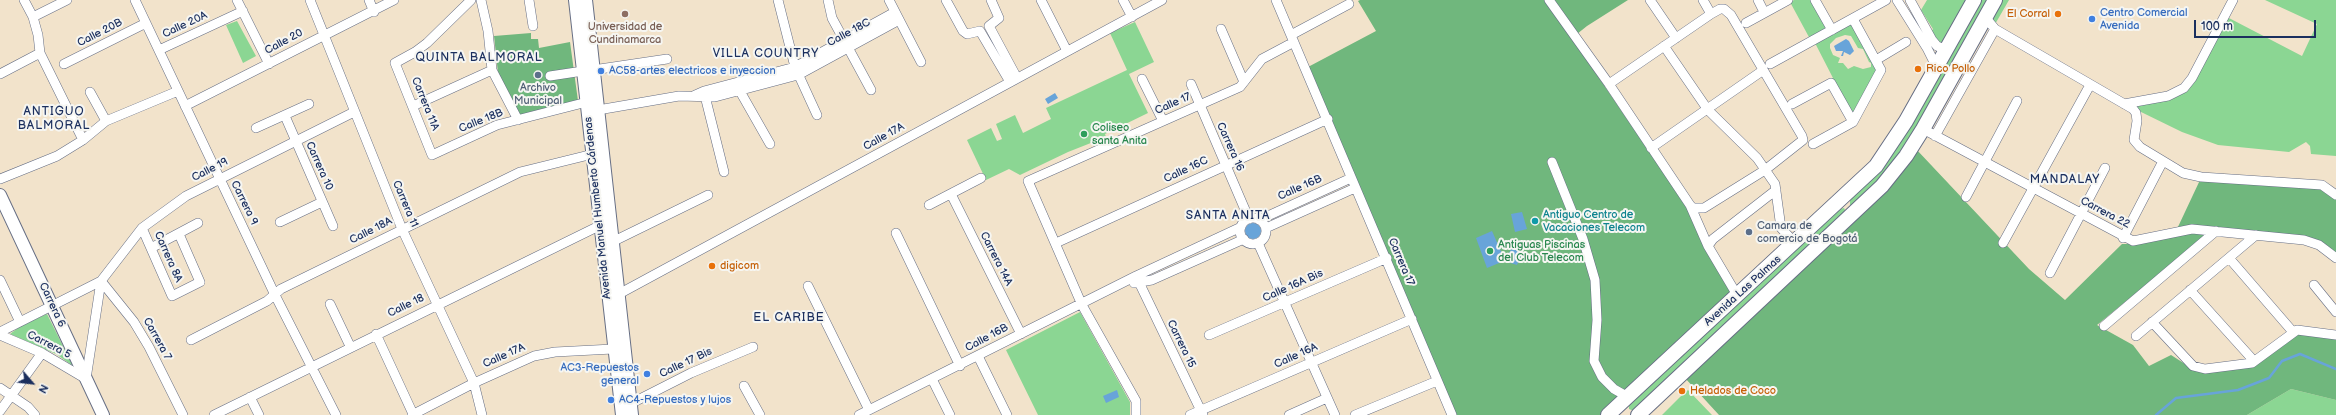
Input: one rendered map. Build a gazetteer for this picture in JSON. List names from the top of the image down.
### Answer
{
  "streets": {
    "main road": ["Avenida Manuel Humberto Cárdenas", "Avenida Las Palmas", "Carrera 6"],
    "street": [
      "Calle 20A",
      "Calle 20B",
      "Calle 18C",
      "Calle 20",
      "Carrera 11A",
      "Calle 17",
      "Calle 18B",
      "Calle 17A",
      "Carrera 16",
      "Carrera 10",
      "Calle 19",
      "Calle 16C",
      "Calle 16B",
      "Carrera 9",
      "Carrera 11",
      "Carrera 22",
      "Calle 18A",
      "Carrera 8A",
      "Carrera 14A",
      "Carrera 17",
      "Calle 16A Bis",
      "Calle 18",
      "Carrera 7",
      "Carrera 15",
      "Carrera 5",
      "Calle 16A",
      "Calle 17 Bis"
    ]
  },
  "crossings": [
    ["Calle 20A", "Carrera 9"],
    ["Calle 20B", "Carrera 9"],
    ["Calle 18C", "Avenida Manuel Humberto Cárdenas"],
    ["Calle 20", "Carrera 9"],
    ["Calle 20", "Carrera 11"],
    ["Carrera 11A", "Calle 18B"],
    ["Calle 17", "Carrera 16"],
    ["Calle 17", "Calle 16C"],
    ["Calle 17", "Carrera 17"],
    ["Calle 18B", "Avenida Manuel Humberto Cárdenas"],
    ["Calle 17A", "Carrera 11"],
    ["Calle 17A", "Avenida Manuel Humberto Cárdenas"],
    ["Carrera 16", "Calle 16C"],
    ["Carrera 16", "Calle 16B"],
    ["Carrera 10", "Calle 19"],
    ["Calle 19", "Carrera 9"],
    ["Calle 19", "Carrera 11"],
    ["Calle 19", "Carrera 8A"],
    ["Calle 19", "Carrera 6"],
    ["Calle 19", "Carrera 7"],
    ["Calle 19", "Carrera 5"],
    ["Calle 16C", "Carrera 17"],
    ["Calle 16B", "Carrera 14A"],
    ["Calle 16B", "Carrera 17"],
    ["Calle 16B", "Carrera 15"],
    ["Carrera 9", "Calle 18A"],
    ["Carrera 9", "Calle 18"],
    ["Carrera 11", "Calle 18A"],
    ["Carrera 11", "Calle 18"],
    ["Avenida Manuel Humberto Cárdenas", "Calle 18A"],
    ["Avenida Manuel Humberto Cárdenas", "Calle 18"],
    ["Avenida Manuel Humberto Cárdenas", "Calle 17 Bis"],
    ["Carrera 22", "Avenida Las Palmas"],
    ["Carrera 17", "Calle 16A Bis"],
    ["Carrera 17", "Calle 16A"],
    ["Carrera 6", "Carrera 5"],
    ["Carrera 15", "Calle 16A"]
  ],
  "districts": [
    "VILLA COUNTRY",
    "QUINTA BALMORAL",
    "ANTIGUO BALMORAL",
    "MANDALAY",
    "SANTA ANITA",
    "EL CARIBE"
  ],
  "places": [
    "Universidad de Cundinamarca",
    "El Corral",
    "Centro Comercial Avenida",
    "Rico Pollo",
    "AC58-artes electricos e inyeccion",
    "Archivo Municipal",
    "Coliseo santa Anita",
    "Antiguo Centro de Vacaciones Telecom",
    "Camara de comercio de Bogotá",
    "Antiguas Piscinas del Club Telecom",
    "digicom",
    "AC3-Repuestos general",
    "Helados de Coco",
    "AC4-Repuestos y lujos"
  ],
  "scale_bar": "100 m",
  "north": "bottom right"
}
